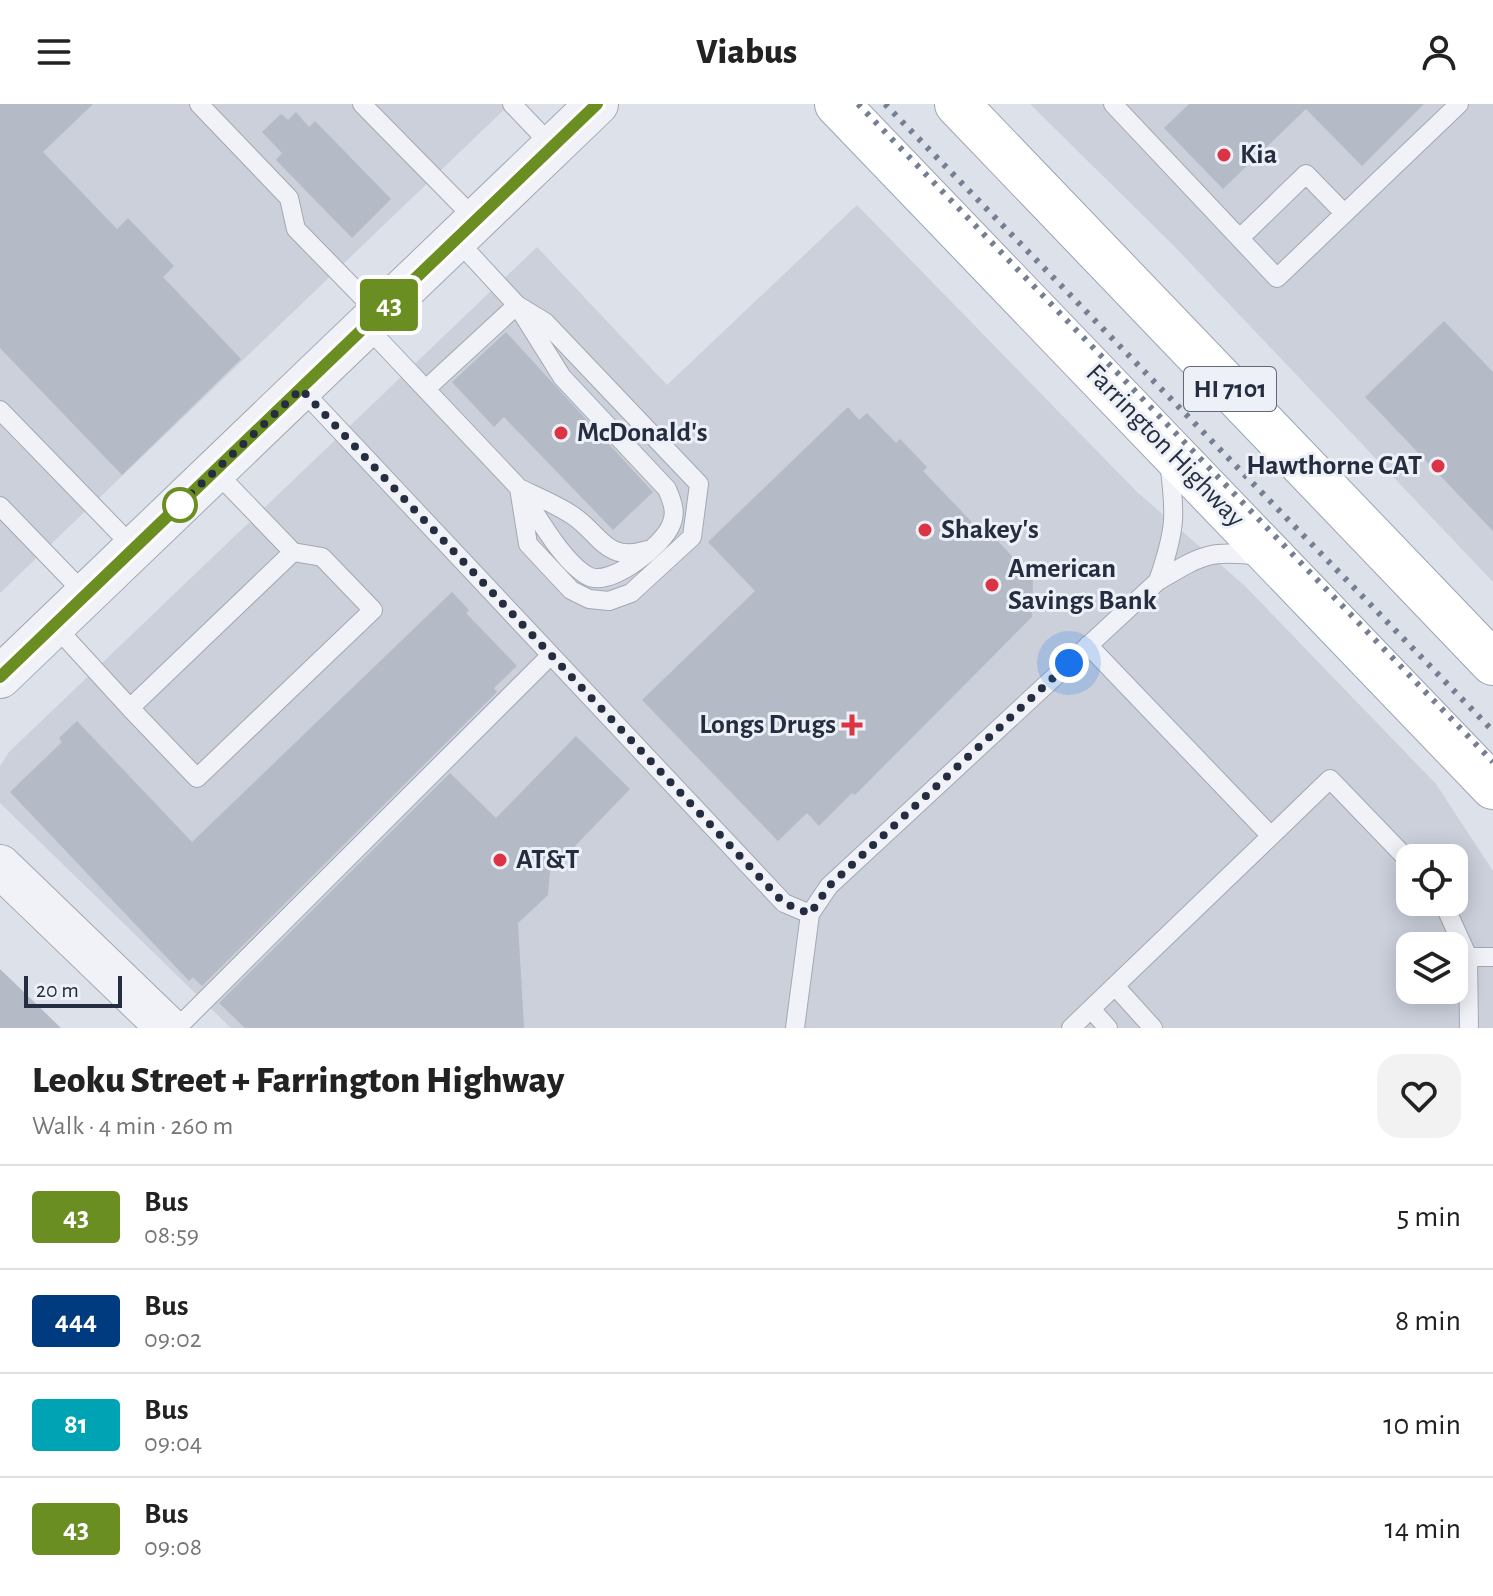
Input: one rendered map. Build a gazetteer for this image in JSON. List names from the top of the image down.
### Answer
{
  "streets": {
    "main road": ["HI 7101", "Farrington Highway"]
  },
  "places": {
    "other": [
      "Kia",
      "McDonald's",
      "Hawthorne CAT",
      "Shakey's",
      "American Savings Bank",
      "AT&T"
    ],
    "health": ["Longs Drugs"]
  },
  "lines": ["bus line 43"],
  "scale_bar": "20 m",
  "page": {
    "header": "Viabus",
    "on_map": "43",
    "scale": "20 m",
    "heading": ["Leoku Street + Farrington Highway", "Walk · 4 min · 260 m"],
    "list": [
      {
        "mark": "43",
        "name": "Bus",
        "note": "08:59",
        "value": "5 min"
      },
      {
        "mark": "444",
        "name": "Bus",
        "note": "09:02",
        "value": "8 min"
      },
      {
        "mark": "81",
        "name": "Bus",
        "note": "09:04",
        "value": "10 min"
      },
      {
        "mark": "43",
        "name": "Bus",
        "note": "09:08",
        "value": "14 min"
      }
    ]
  }
}
